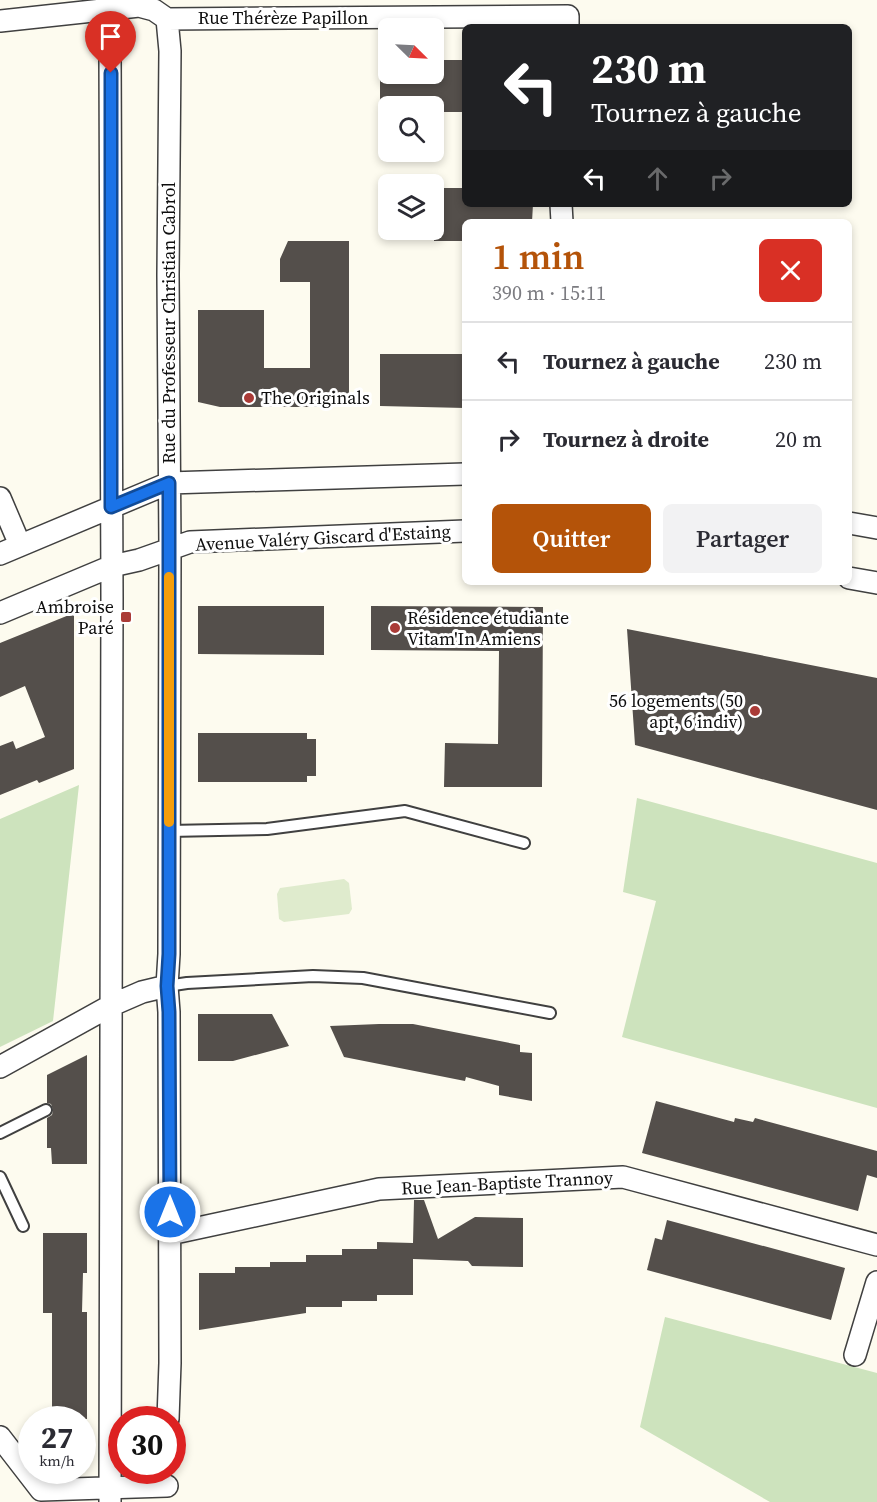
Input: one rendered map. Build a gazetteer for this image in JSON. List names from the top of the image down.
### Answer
{
  "streets": {
    "street": [
      "Rue Thérèze Papillon",
      "Rue du Professeur Christian Cabrol",
      "Avenue Valéry Giscard d'Estaing",
      "Rue Jean-Baptiste Trannoy"
    ]
  },
  "crossings": [
    ["Rue Thérèze Papillon", "Rue du Professeur Christian Cabrol"],
    ["Rue du Professeur Christian Cabrol", "Avenue Valéry Giscard d'Estaing"],
    ["Rue du Professeur Christian Cabrol", "Rue Jean-Baptiste Trannoy"]
  ],
  "places": {
    "other": ["The Originals", "Résidence étudiante Vitam'In Amiens", "56 logements (50 apt, 6 indiv)"],
    "transit": ["Ambroise Paré"]
  },
  "north": "bottom right",
  "page": {
    "turn": ["230 m", "Tournez à gauche"],
    "heading": ["1 min", "390 m · 15:11"],
    "list": [
      {
        "name": "Tournez à gauche",
        "value": "230 m"
      },
      {
        "name": "Tournez à droite",
        "value": "20 m"
      }
    ],
    "buttons": ["Quitter", "Partager"],
    "speed": "27 km/h",
    "limit": "30"
  }
}
